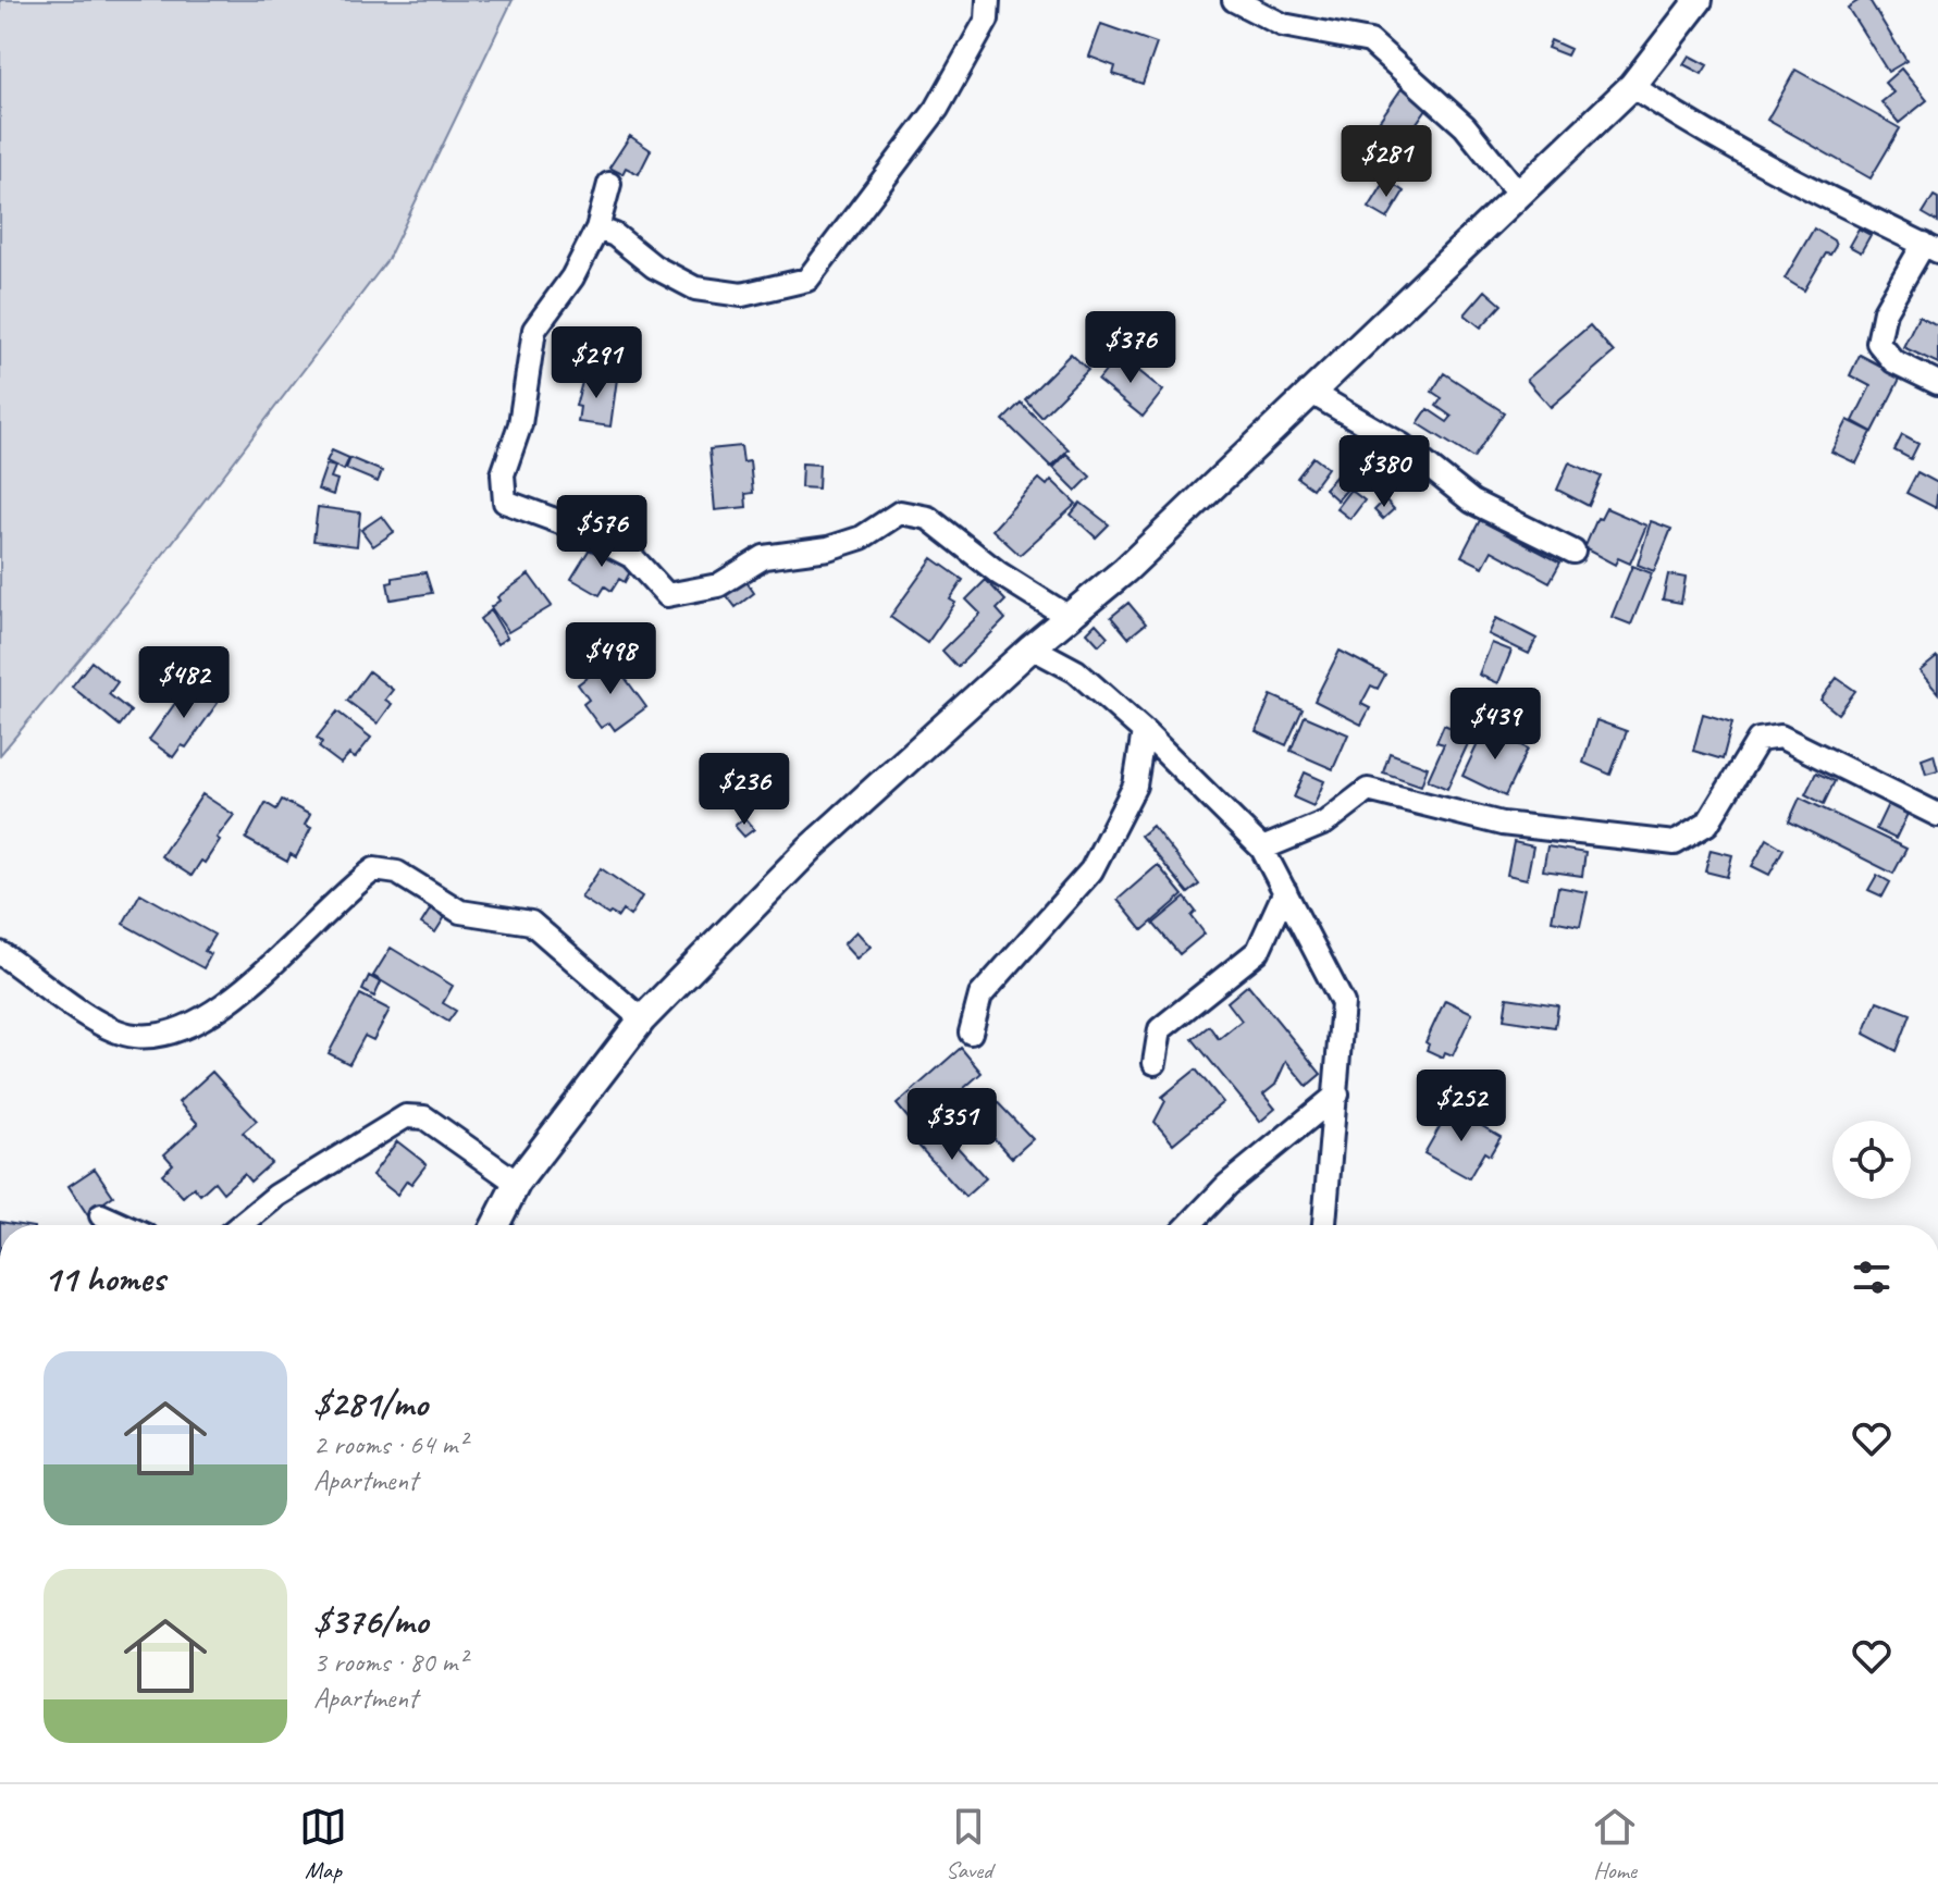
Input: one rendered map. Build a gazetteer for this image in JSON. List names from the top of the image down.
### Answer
{
  "page": {
    "price": [
      "$281",
      "$376",
      "$291",
      "$380",
      "$576",
      "$498",
      "$482",
      "$439",
      "$236",
      "$252",
      "$351"
    ],
    "heading": "11 homes",
    "list": [
      {
        "name": "$281/mo",
        "note": "2 rooms · 64 m² · Apartment"
      },
      {
        "name": "$376/mo",
        "note": "3 rooms · 80 m² · Apartment"
      }
    ],
    "tabs": ["Map", "Saved", "Home"]
  }
}
